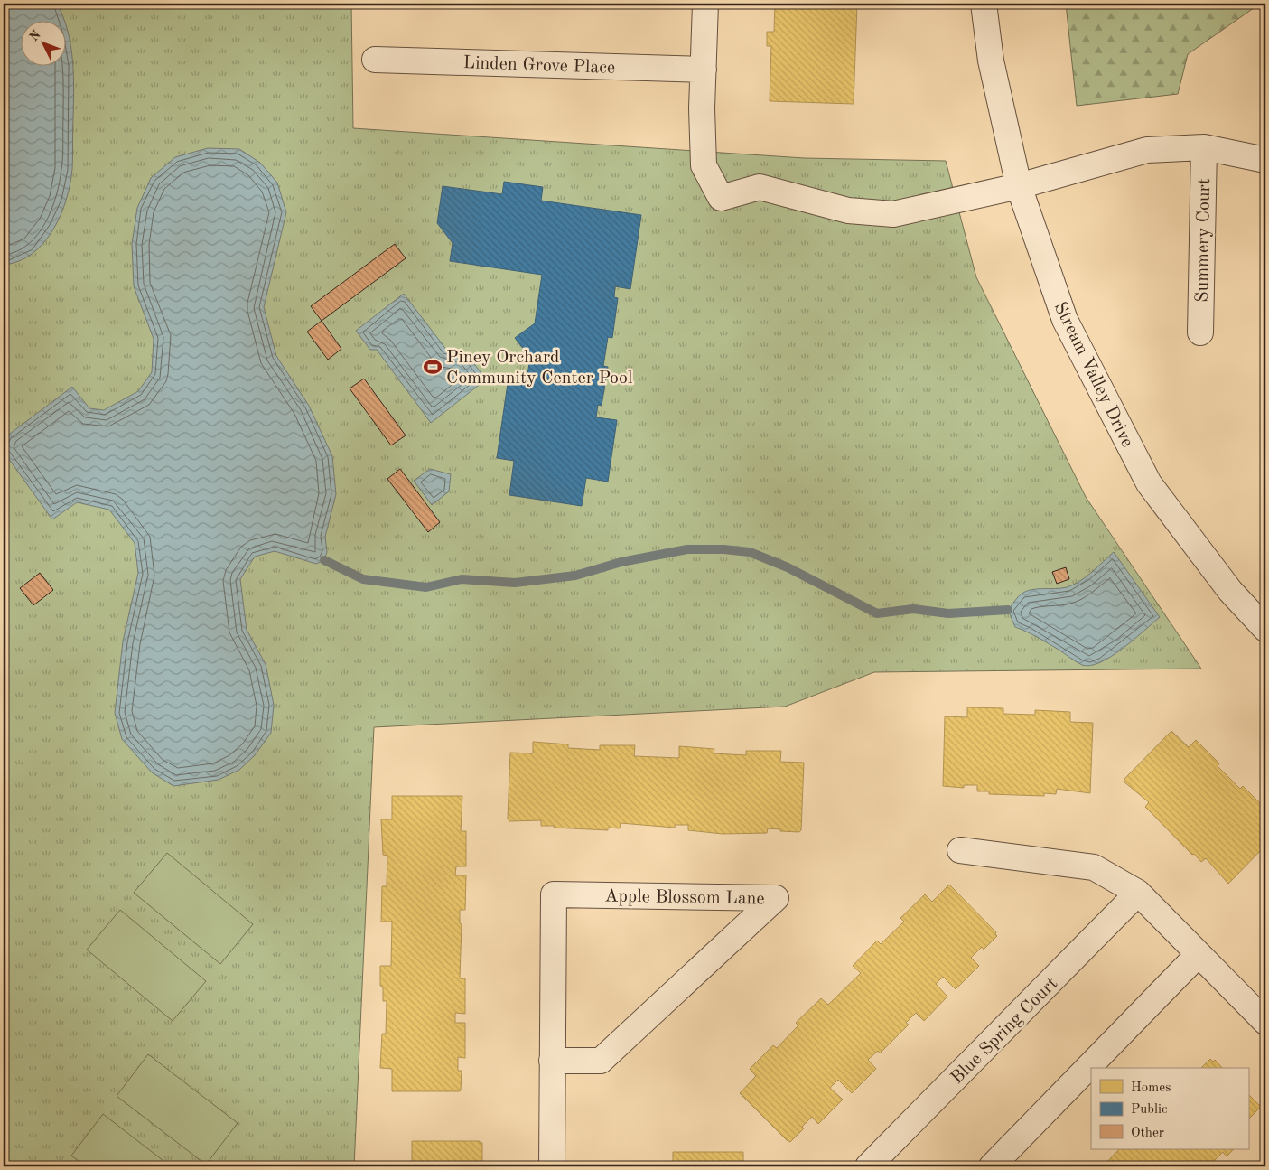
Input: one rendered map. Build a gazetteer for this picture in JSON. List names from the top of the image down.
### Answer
{
  "streets": {
    "street": [
      "Linden Grove Place",
      "Summery Court",
      "Stream Valley Drive",
      "Apple Blossom Lane",
      "Blue Spring Court"
    ]
  },
  "places": {
    "sports": ["Piney Orchard Community Center Pool"]
  },
  "legend": ["Homes", "Public", "Other"],
  "north": "top left"
}
